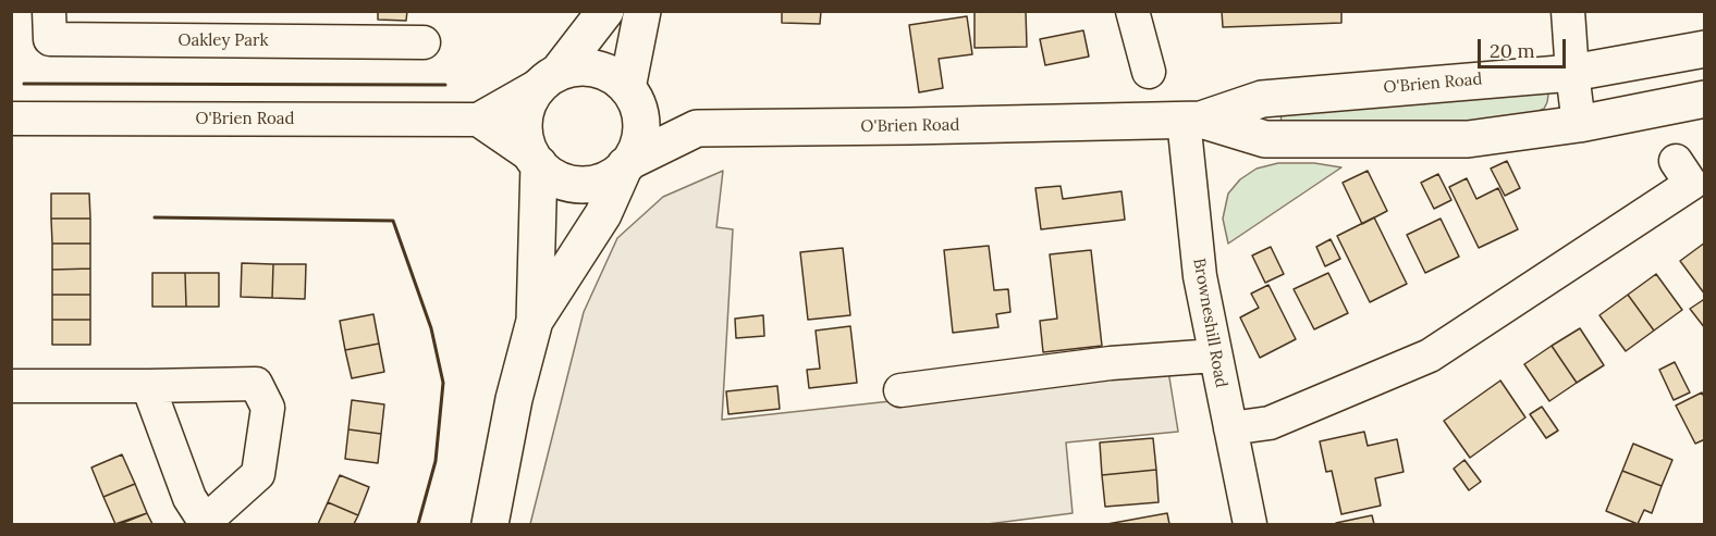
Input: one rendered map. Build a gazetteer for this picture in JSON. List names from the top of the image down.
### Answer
{
  "streets": {
    "main road": ["O'Brien Road"],
    "street": ["Oakley Park", "Browneshill Road"]
  },
  "crossings": [
    ["O'Brien Road", "Browneshill Road"]
  ],
  "scale_bar": "20 m"
}
